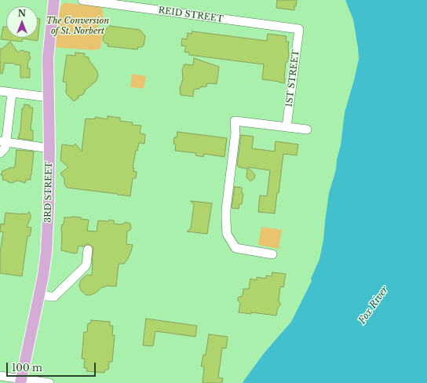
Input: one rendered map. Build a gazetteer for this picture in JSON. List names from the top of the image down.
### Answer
{
  "streets": {
    "main road": ["3RD STREET"],
    "street": ["REID STREET", "1ST STREET"]
  },
  "crossings": [
    ["REID STREET", "1ST STREET"]
  ],
  "water": ["Fox River"],
  "parks": ["The Conversion of St. Norbert"],
  "scale_bar": "100 m",
  "north": "top"
}
